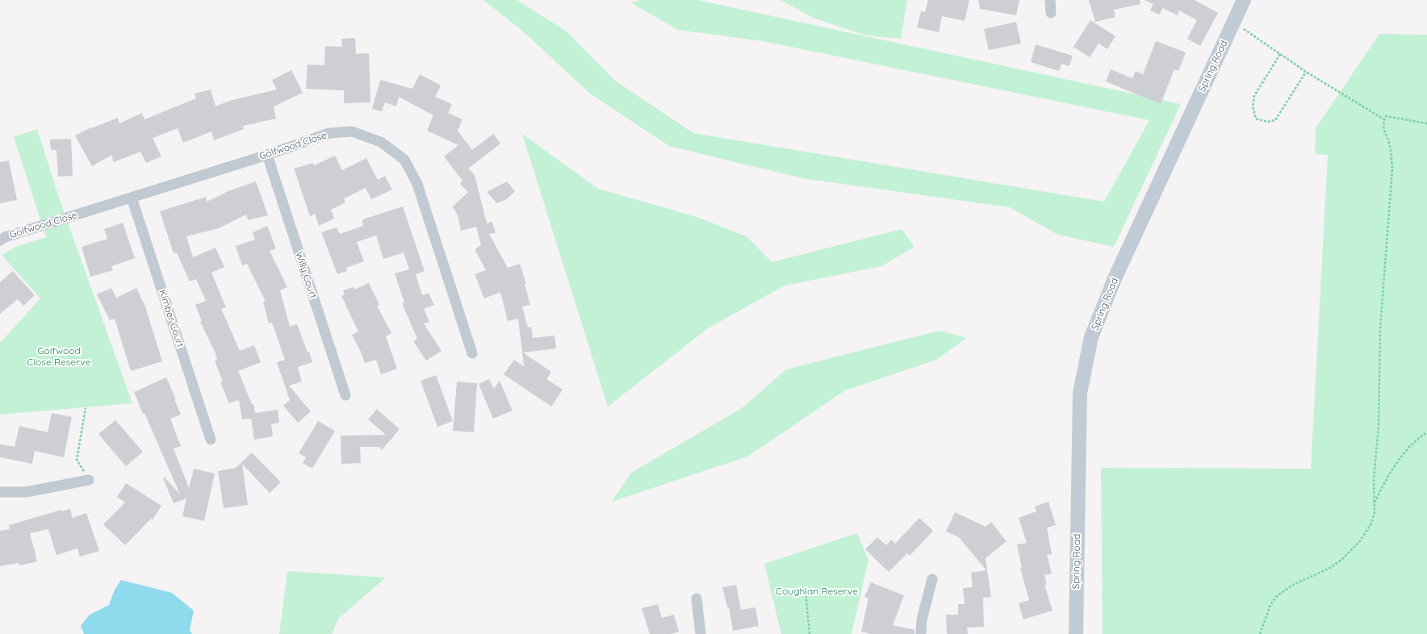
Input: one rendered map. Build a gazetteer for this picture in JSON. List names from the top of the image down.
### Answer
{
  "streets": {
    "main road": ["Spring Road"],
    "street": ["Golfwood Close", "Willy Court", "Kimber Court"]
  },
  "crossings": [
    ["Golfwood Close", "Willy Court"],
    ["Golfwood Close", "Kimber Court"]
  ],
  "parks": ["Golfwood Close Reserve", "Coughlan Reserve"]
}
